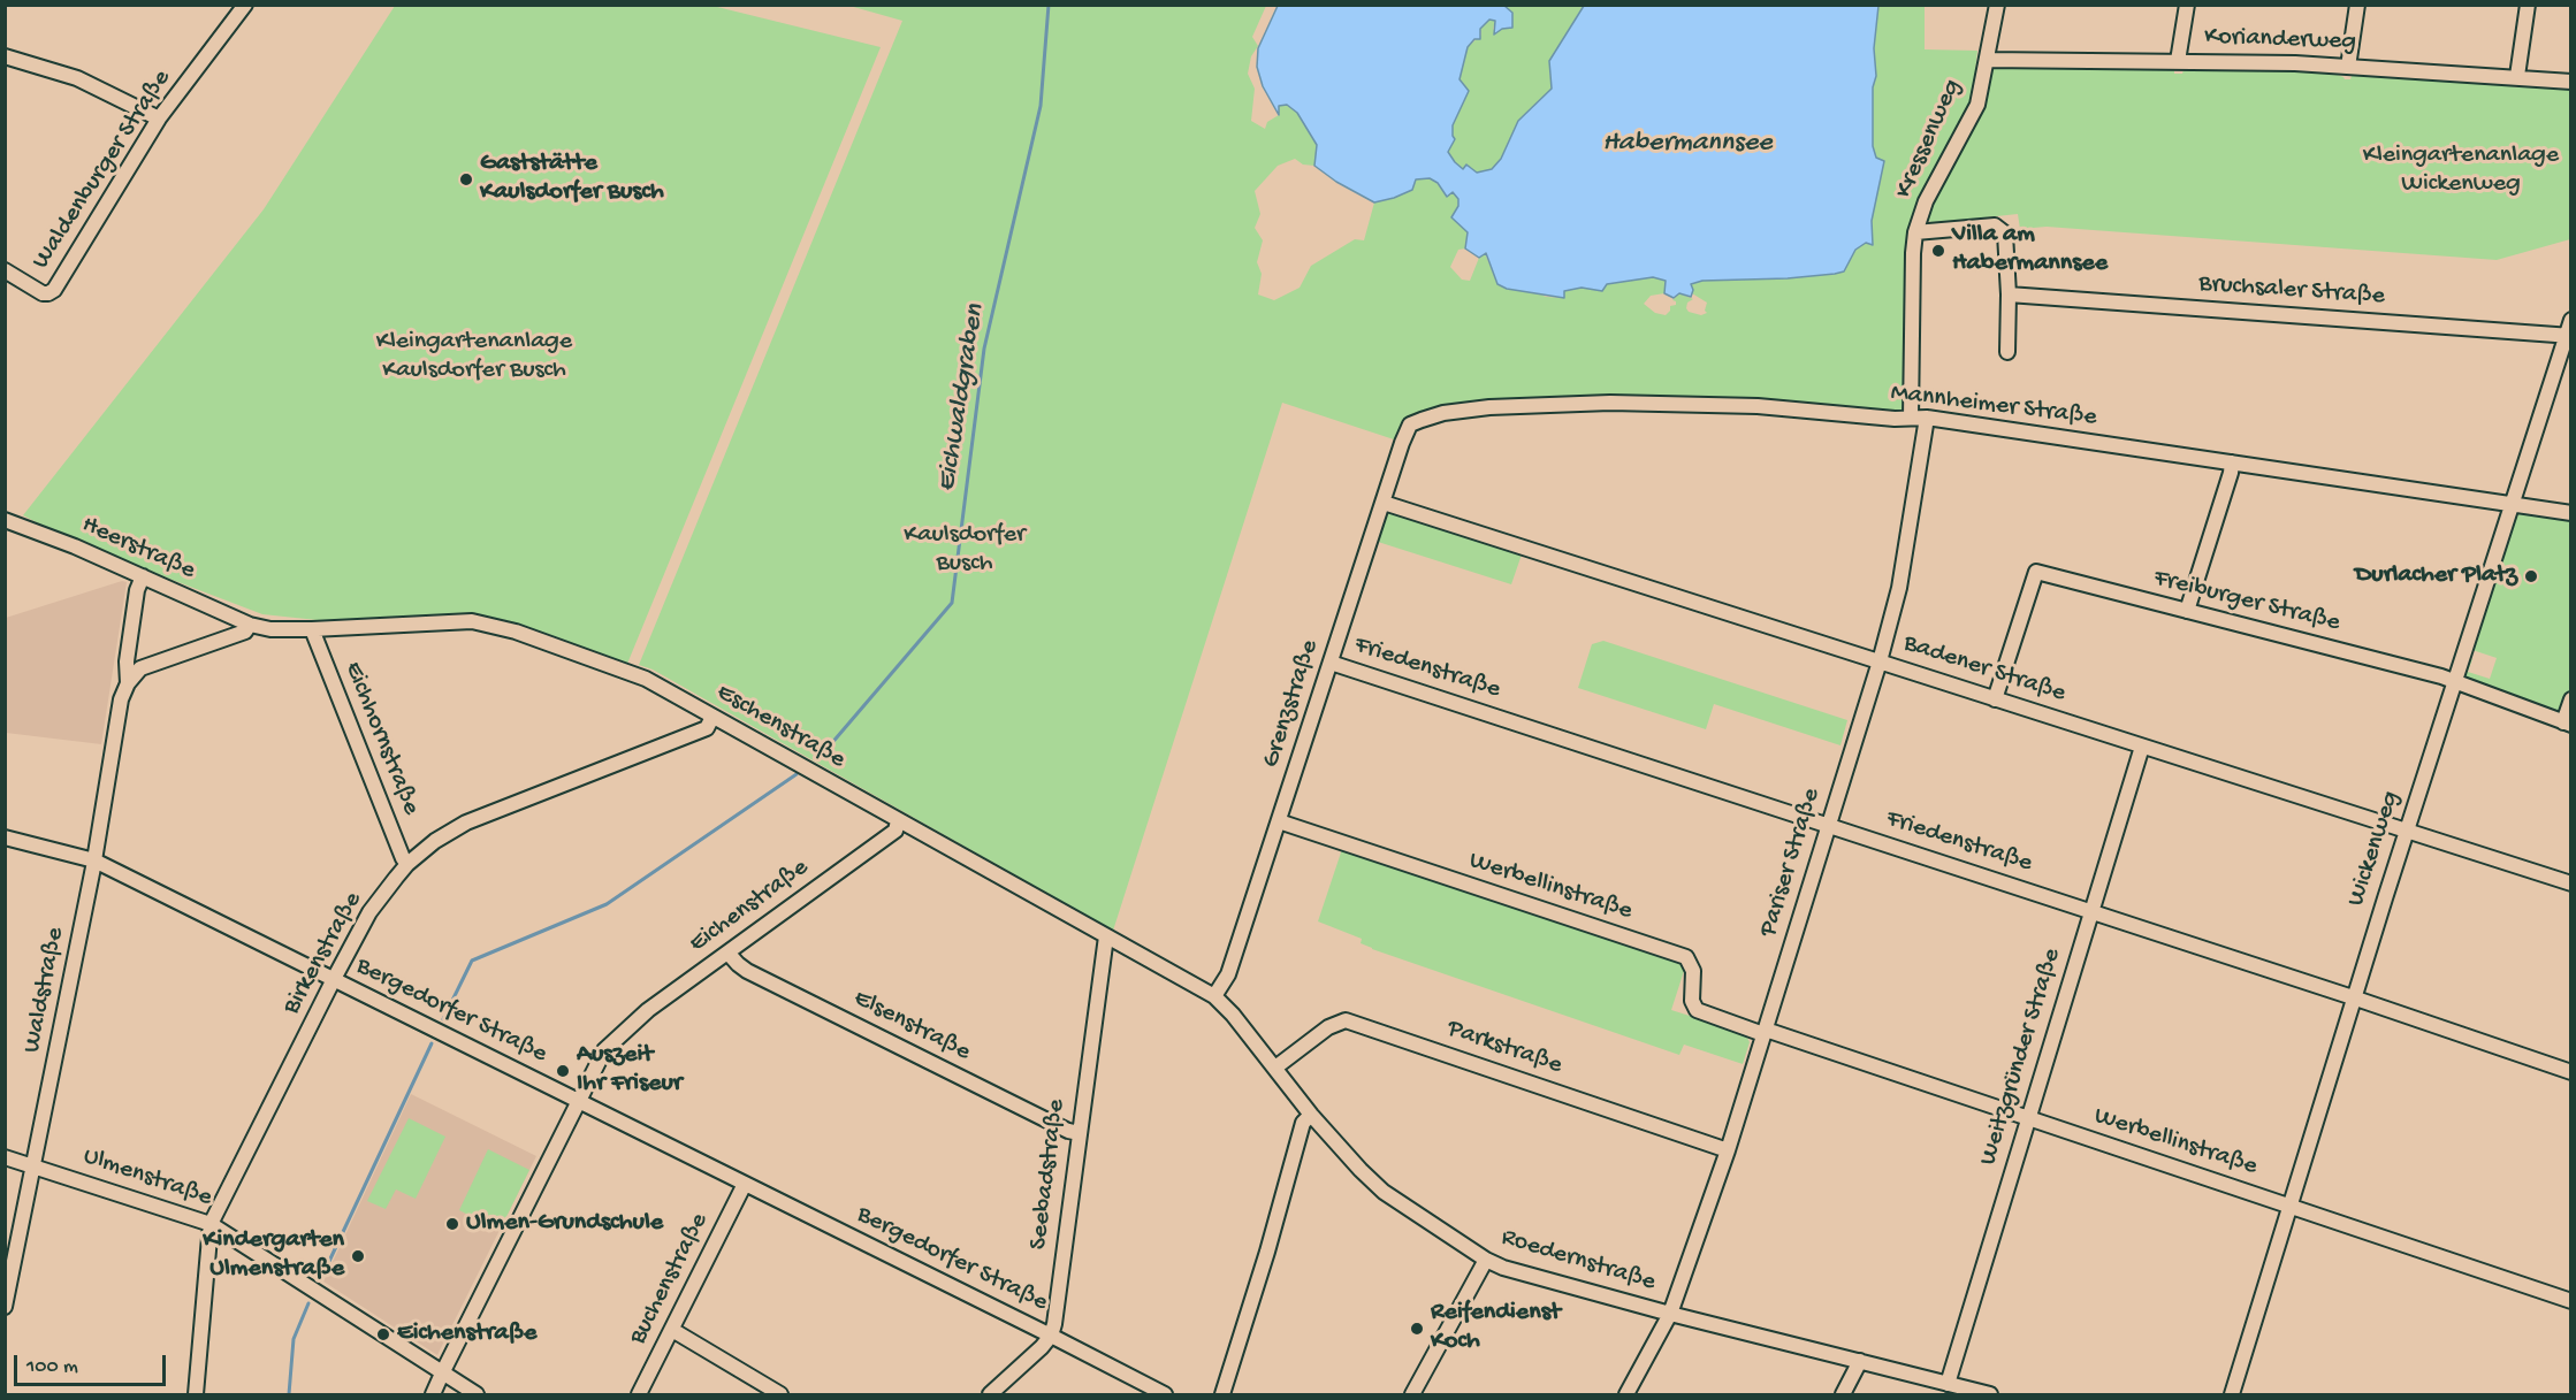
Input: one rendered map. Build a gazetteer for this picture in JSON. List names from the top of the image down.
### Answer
{
  "streets": {
    "street": [
      "Korianderweg",
      "Kressenweg",
      "Waldenburger Straße",
      "Bruchsaler Straße",
      "Mannheimer Straße",
      "Heerstraße",
      "Freiburger Straße",
      "Friedenstraße",
      "Badener Straße",
      "Grenzstraße",
      "Eschenstraße",
      "Eichhornstraße",
      "Wickenweg",
      "Pariser Straße",
      "Werbellinstraße",
      "Eichenstraße",
      "Birkenstraße",
      "Waldstraße",
      "Bergedorfer Straße",
      "Elsenstraße",
      "Parkstraße",
      "Weitzgründer Straße",
      "Seebadstraße",
      "Ulmenstraße",
      "Roedernstraße",
      "Buchenstraße"
    ]
  },
  "crossings": [
    ["Korianderweg", "Kressenweg"],
    ["Kressenweg", "Mannheimer Straße"],
    ["Bruchsaler Straße", "Wickenweg"],
    ["Mannheimer Straße", "Grenzstraße"],
    ["Mannheimer Straße", "Wickenweg"],
    ["Mannheimer Straße", "Pariser Straße"],
    ["Heerstraße", "Eschenstraße"],
    ["Heerstraße", "Waldstraße"],
    ["Freiburger Straße", "Badener Straße"],
    ["Freiburger Straße", "Wickenweg"],
    ["Friedenstraße", "Grenzstraße"],
    ["Friedenstraße", "Wickenweg"],
    ["Friedenstraße", "Pariser Straße"],
    ["Friedenstraße", "Weitzgründer Straße"],
    ["Badener Straße", "Grenzstraße"],
    ["Badener Straße", "Wickenweg"],
    ["Badener Straße", "Pariser Straße"],
    ["Badener Straße", "Weitzgründer Straße"],
    ["Grenzstraße", "Eschenstraße"],
    ["Grenzstraße", "Werbellinstraße"],
    ["Eschenstraße", "Eichhornstraße"],
    ["Eschenstraße", "Eichenstraße"],
    ["Eschenstraße", "Birkenstraße"],
    ["Eschenstraße", "Seebadstraße"],
    ["Eschenstraße", "Roedernstraße"],
    ["Eichhornstraße", "Birkenstraße"],
    ["Wickenweg", "Werbellinstraße"],
    ["Pariser Straße", "Werbellinstraße"],
    ["Pariser Straße", "Parkstraße"],
    ["Pariser Straße", "Roedernstraße"],
    ["Werbellinstraße", "Weitzgründer Straße"],
    ["Eichenstraße", "Bergedorfer Straße"],
    ["Eichenstraße", "Elsenstraße"],
    ["Eichenstraße", "Ulmenstraße"],
    ["Birkenstraße", "Bergedorfer Straße"],
    ["Birkenstraße", "Ulmenstraße"],
    ["Waldstraße", "Bergedorfer Straße"],
    ["Waldstraße", "Ulmenstraße"],
    ["Bergedorfer Straße", "Seebadstraße"],
    ["Bergedorfer Straße", "Buchenstraße"],
    ["Elsenstraße", "Seebadstraße"],
    ["Parkstraße", "Roedernstraße"],
    ["Weitzgründer Straße", "Roedernstraße"]
  ],
  "water": ["Habermannsee", "Eichwaldgraben"],
  "parks": ["Kleingartenanlage Wickenweg", "Kleingartenanlage Kaulsdorfer Busch", "Kaulsdorfer Busch"],
  "places": [
    "Gaststätte Kaulsdorfer Busch",
    "Villa am Habermannsee",
    "Durlacher Platz",
    "Auszeit Ihr Friseur",
    "Ulmen-Grundschule",
    "Kindergarten Ulmenstraße",
    "Reifendienst Koch",
    "Eichenstraße"
  ],
  "scale_bar": "100 m"
}
